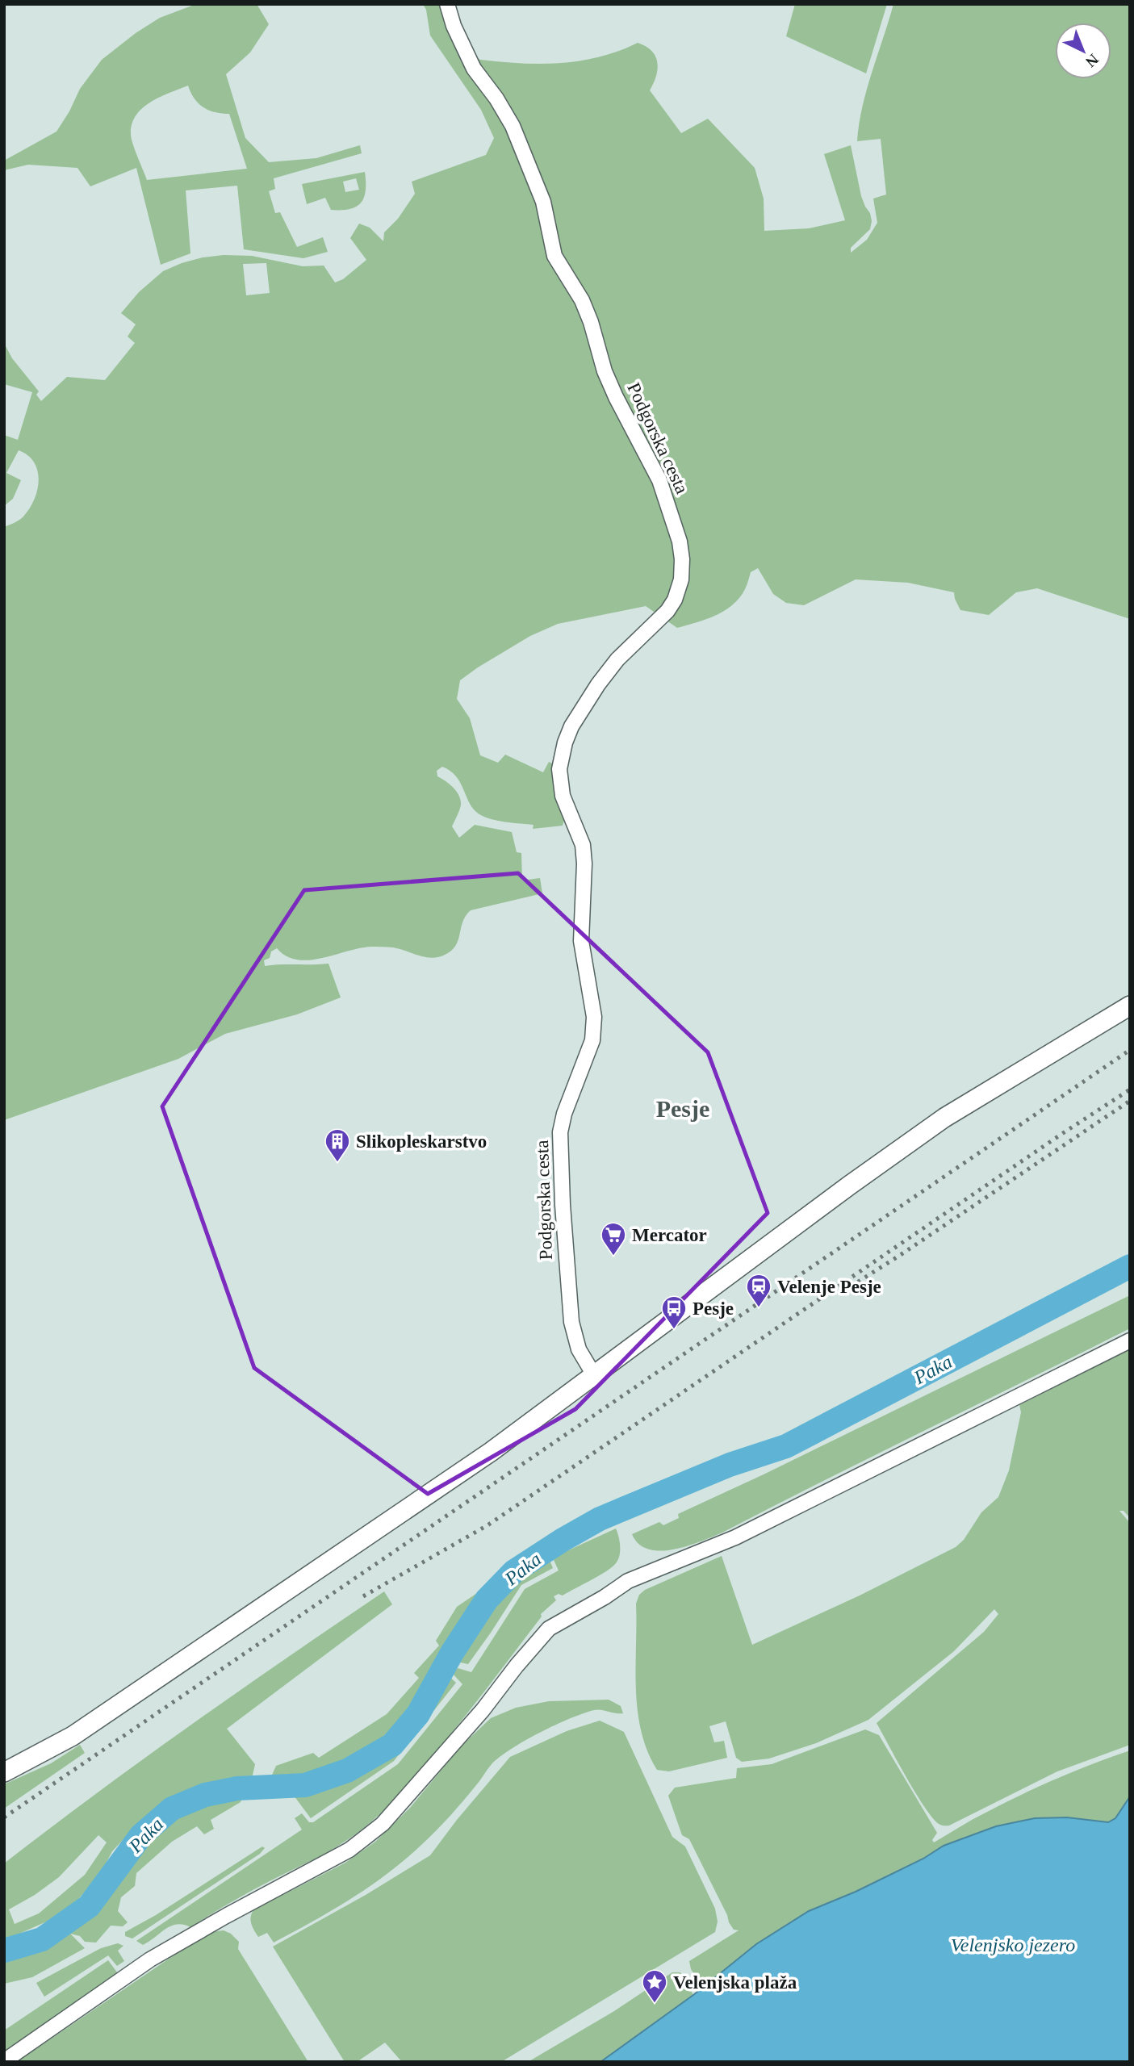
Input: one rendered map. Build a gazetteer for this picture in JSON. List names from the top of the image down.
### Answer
{
  "streets": {
    "street": ["Podgorska cesta"]
  },
  "districts": ["Pesje"],
  "water": ["Paka", "Velenjsko jezero"],
  "places": {
    "building": ["Slikopleskarstvo"],
    "supermarket": ["Mercator"],
    "station": ["Velenje Pesje"],
    "bus stop": ["Pesje"],
    "place": ["Velenjska plaža"]
  },
  "north": "bottom right"
}
